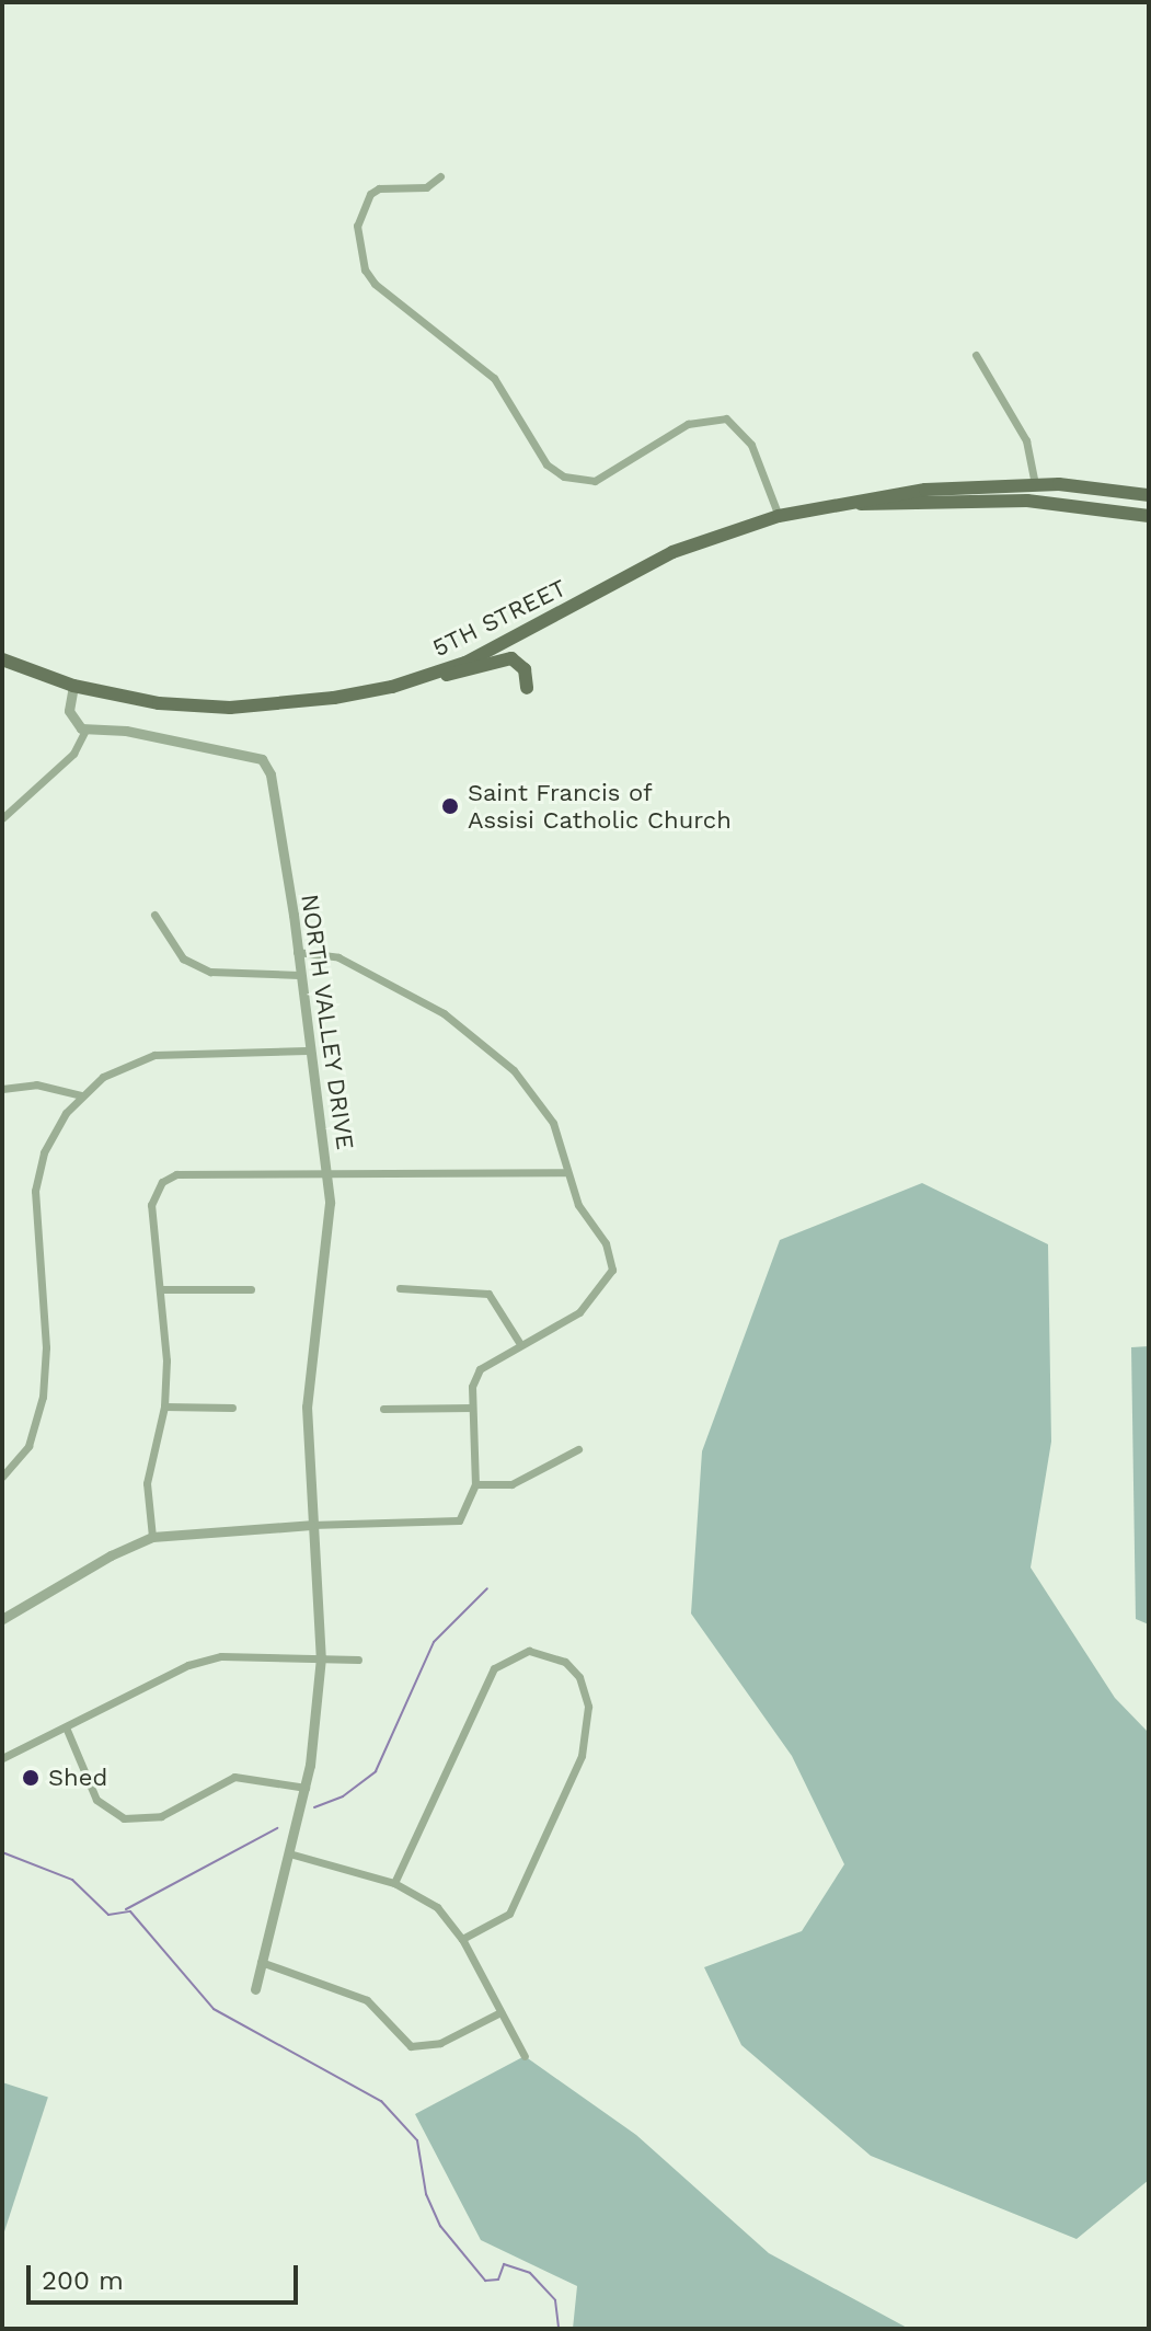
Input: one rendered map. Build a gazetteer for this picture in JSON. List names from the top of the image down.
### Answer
{
  "streets": {
    "main road": ["5TH STREET"],
    "street": ["NORTH VALLEY DRIVE"]
  },
  "places": ["Saint Francis of Assisi Catholic Church", "Shed"],
  "scale_bar": "200 m"
}
